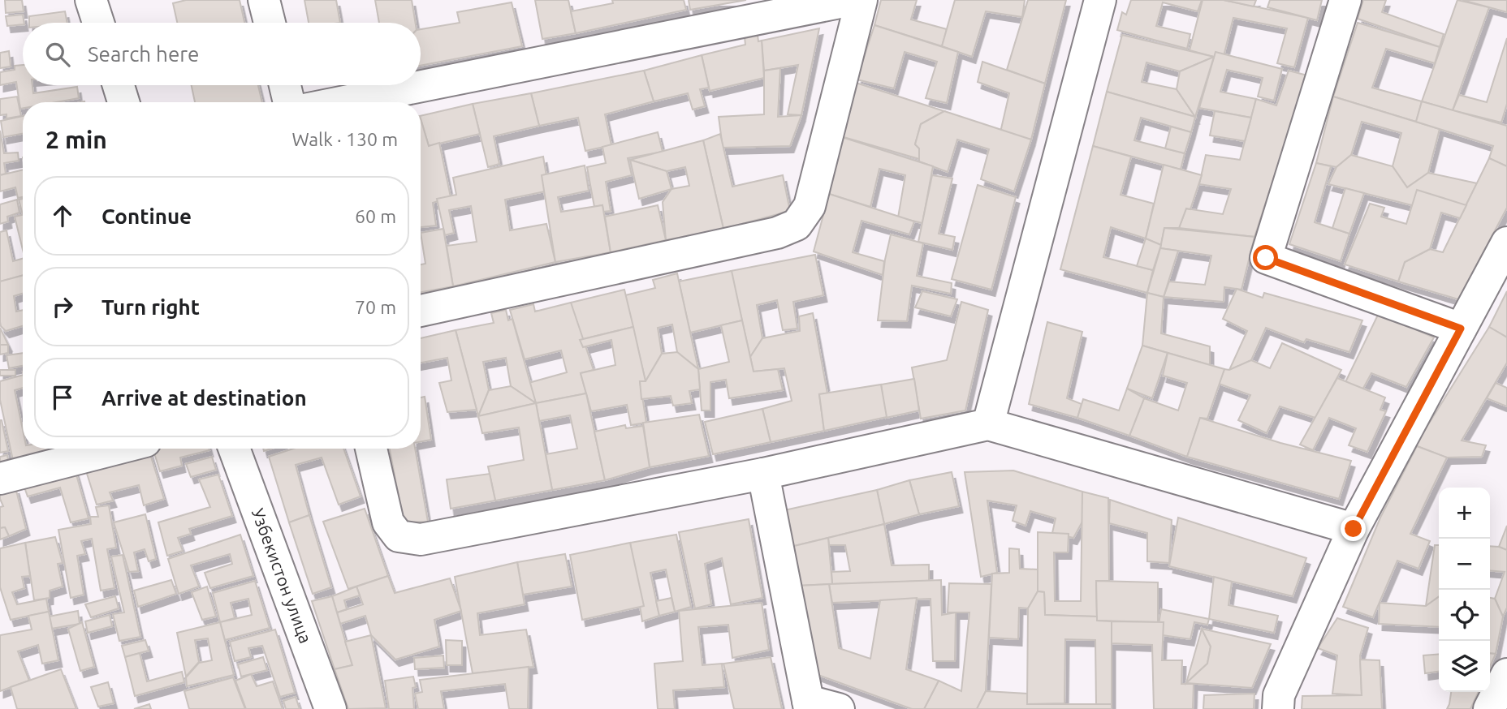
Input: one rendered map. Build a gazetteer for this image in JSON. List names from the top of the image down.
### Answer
{
  "streets": {
    "street": ["Узбекистон улица"]
  },
  "page": {
    "search": "Search here",
    "heading": ["2 min", "Walk · 130 m"],
    "list": [
      ["Continue", "60 m"],
      ["Turn right", "70 m"],
      "Arrive at destination"
    ],
    "map_buttons": ["+", "−"]
  }
}
